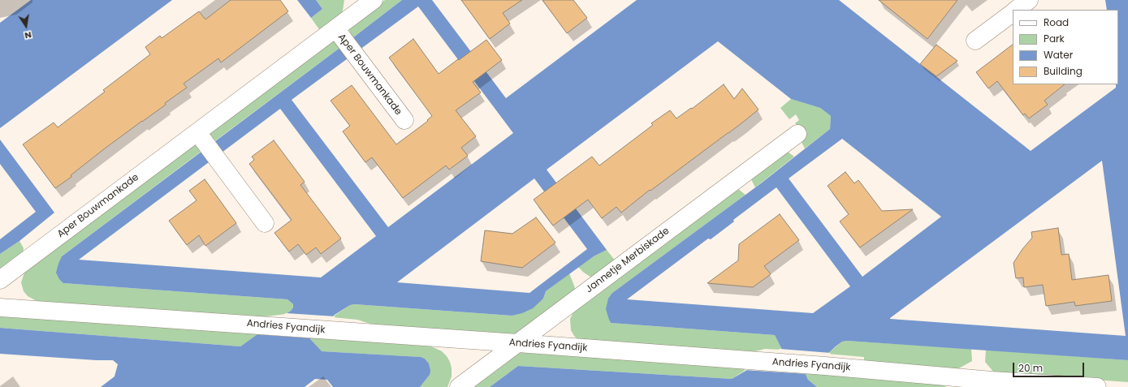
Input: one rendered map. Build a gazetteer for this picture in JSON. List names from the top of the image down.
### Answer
{
  "streets": {
    "street": ["Aper Bouwmankade", "Jannetje Merbiskade", "Andries Fyandijk"]
  },
  "crossings": [
    ["Jannetje Merbiskade", "Andries Fyandijk"]
  ],
  "legend": [
    "Road",
    "Park",
    "Water",
    "Building"
  ],
  "scale_bar": "20 m",
  "north": "bottom"
}
